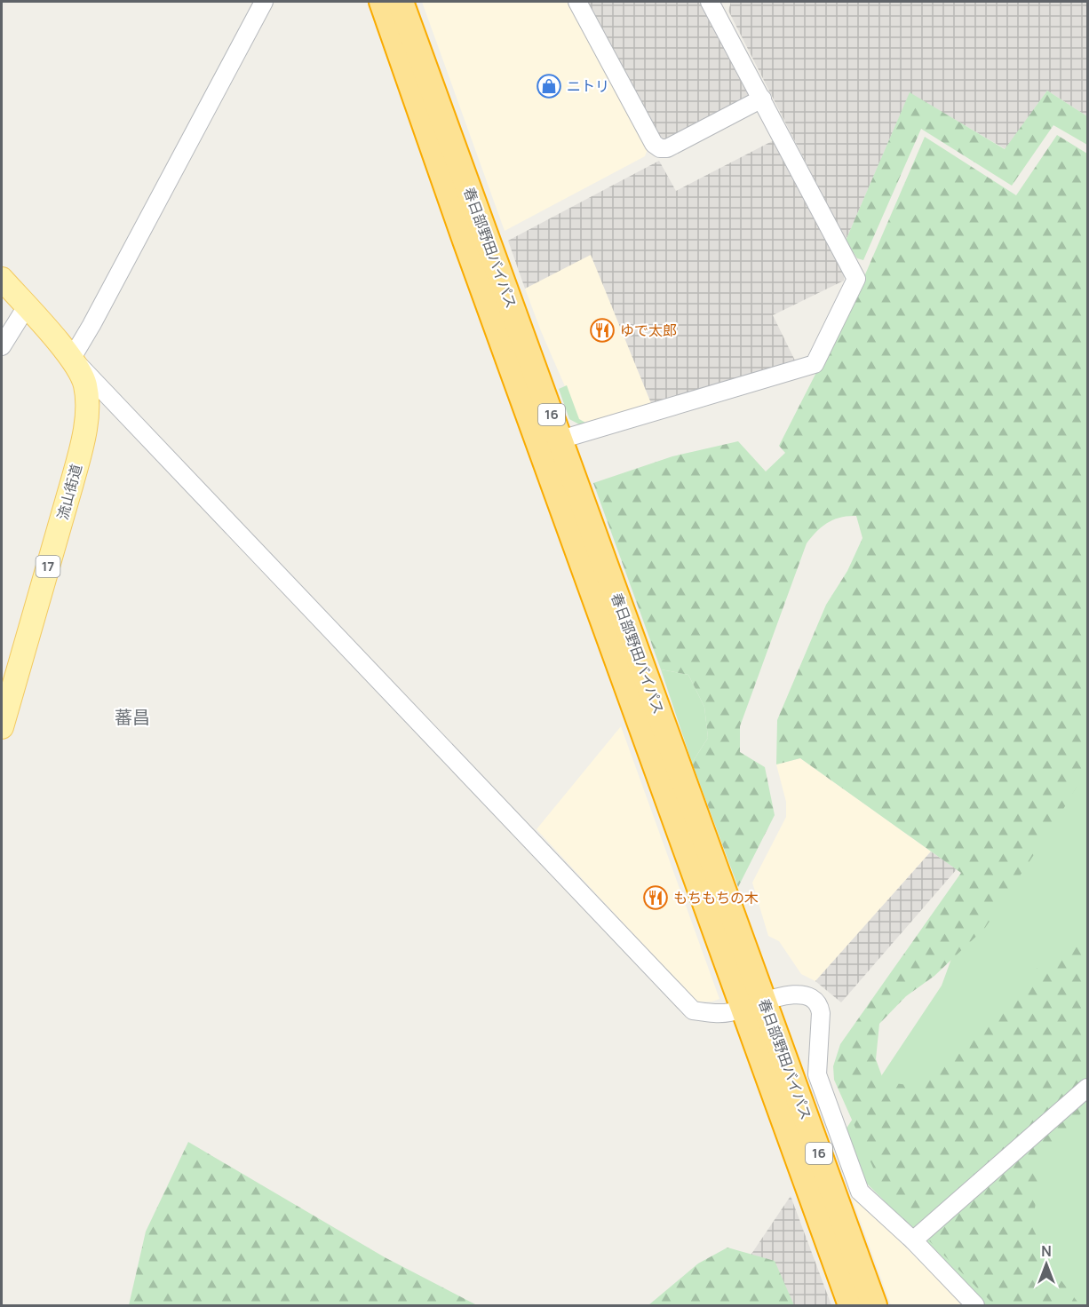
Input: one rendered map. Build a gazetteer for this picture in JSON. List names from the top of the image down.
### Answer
{
  "streets": {
    "highway": ["春日部野田バイパス", "16"],
    "main road": ["流山街道", "17"]
  },
  "districts": ["蕃昌"],
  "places": {
    "shop": ["ニトリ"],
    "restaurant": ["ゆで太郎", "もちもちの木"]
  },
  "north": "top"
}
